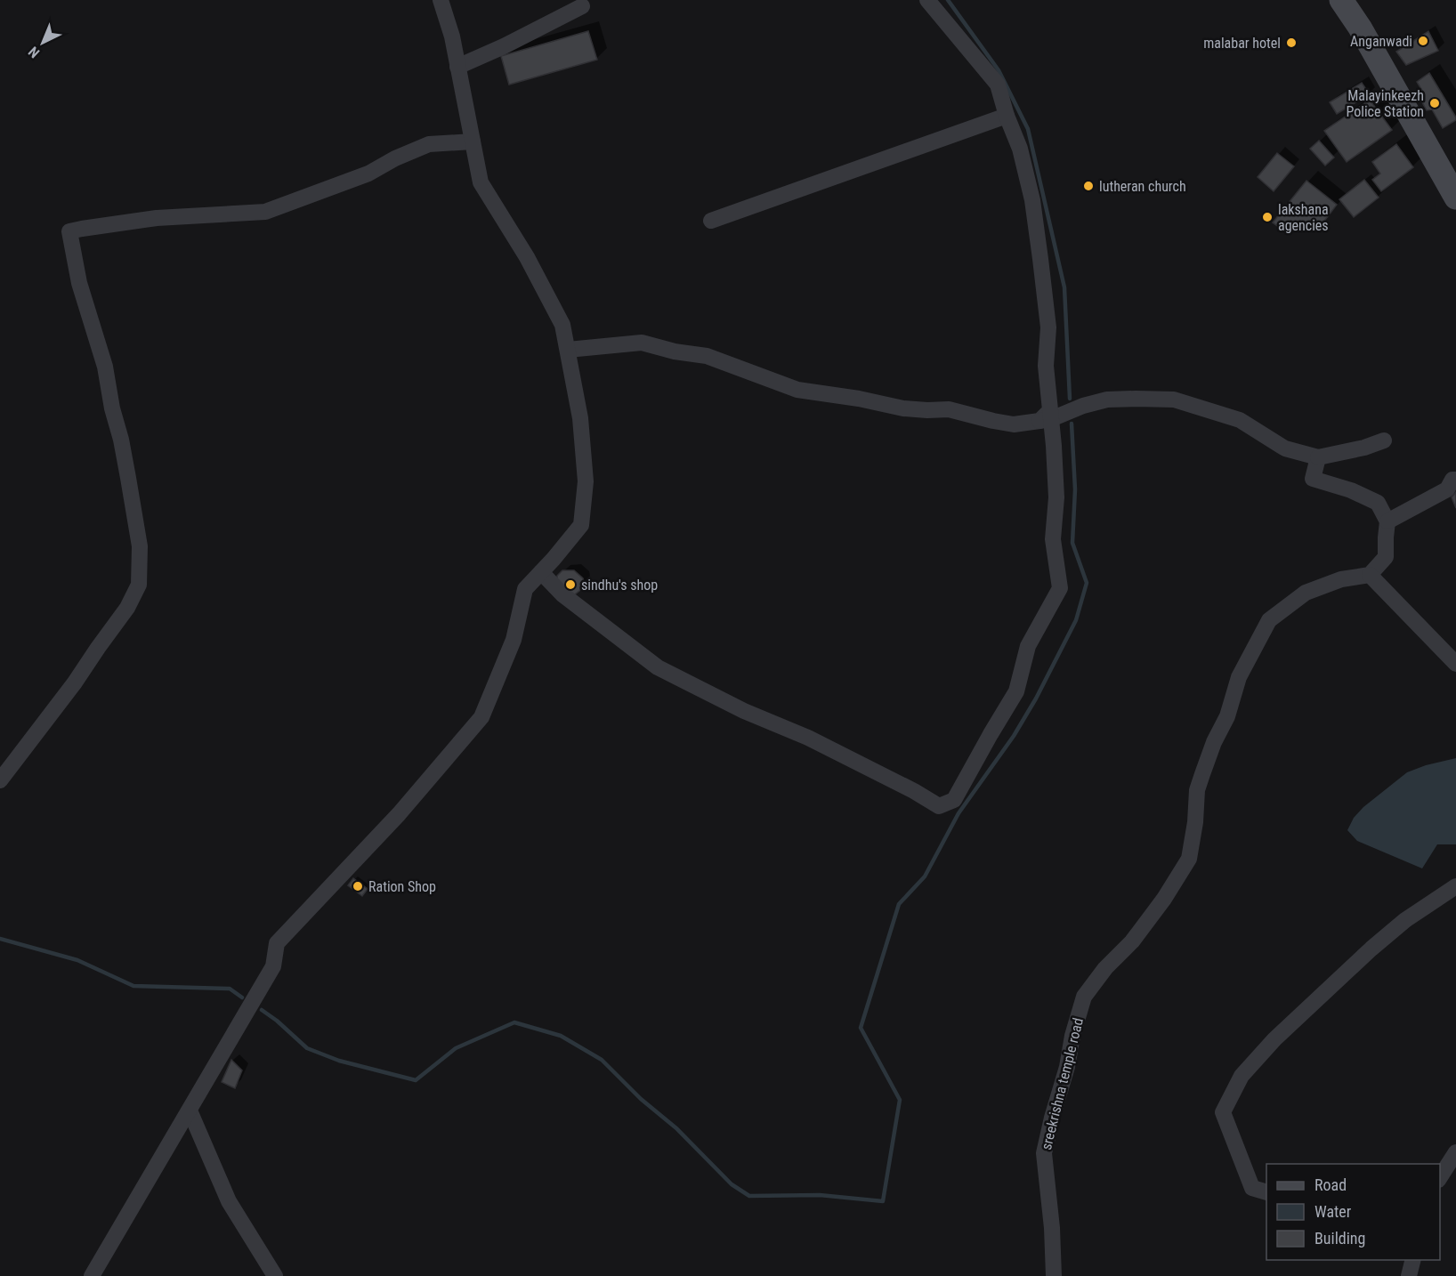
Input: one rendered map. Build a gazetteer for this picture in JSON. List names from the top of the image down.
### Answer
{
  "streets": {
    "street": ["sreekrishna temple road"]
  },
  "places": [
    "Anganwadi",
    "malabar hotel",
    "Malayinkeezh Police Station",
    "lutheran church",
    "lakshana agencies",
    "sindhu's shop",
    "Ration Shop"
  ],
  "legend": ["Road", "Water", "Building"],
  "north": "bottom left"
}
